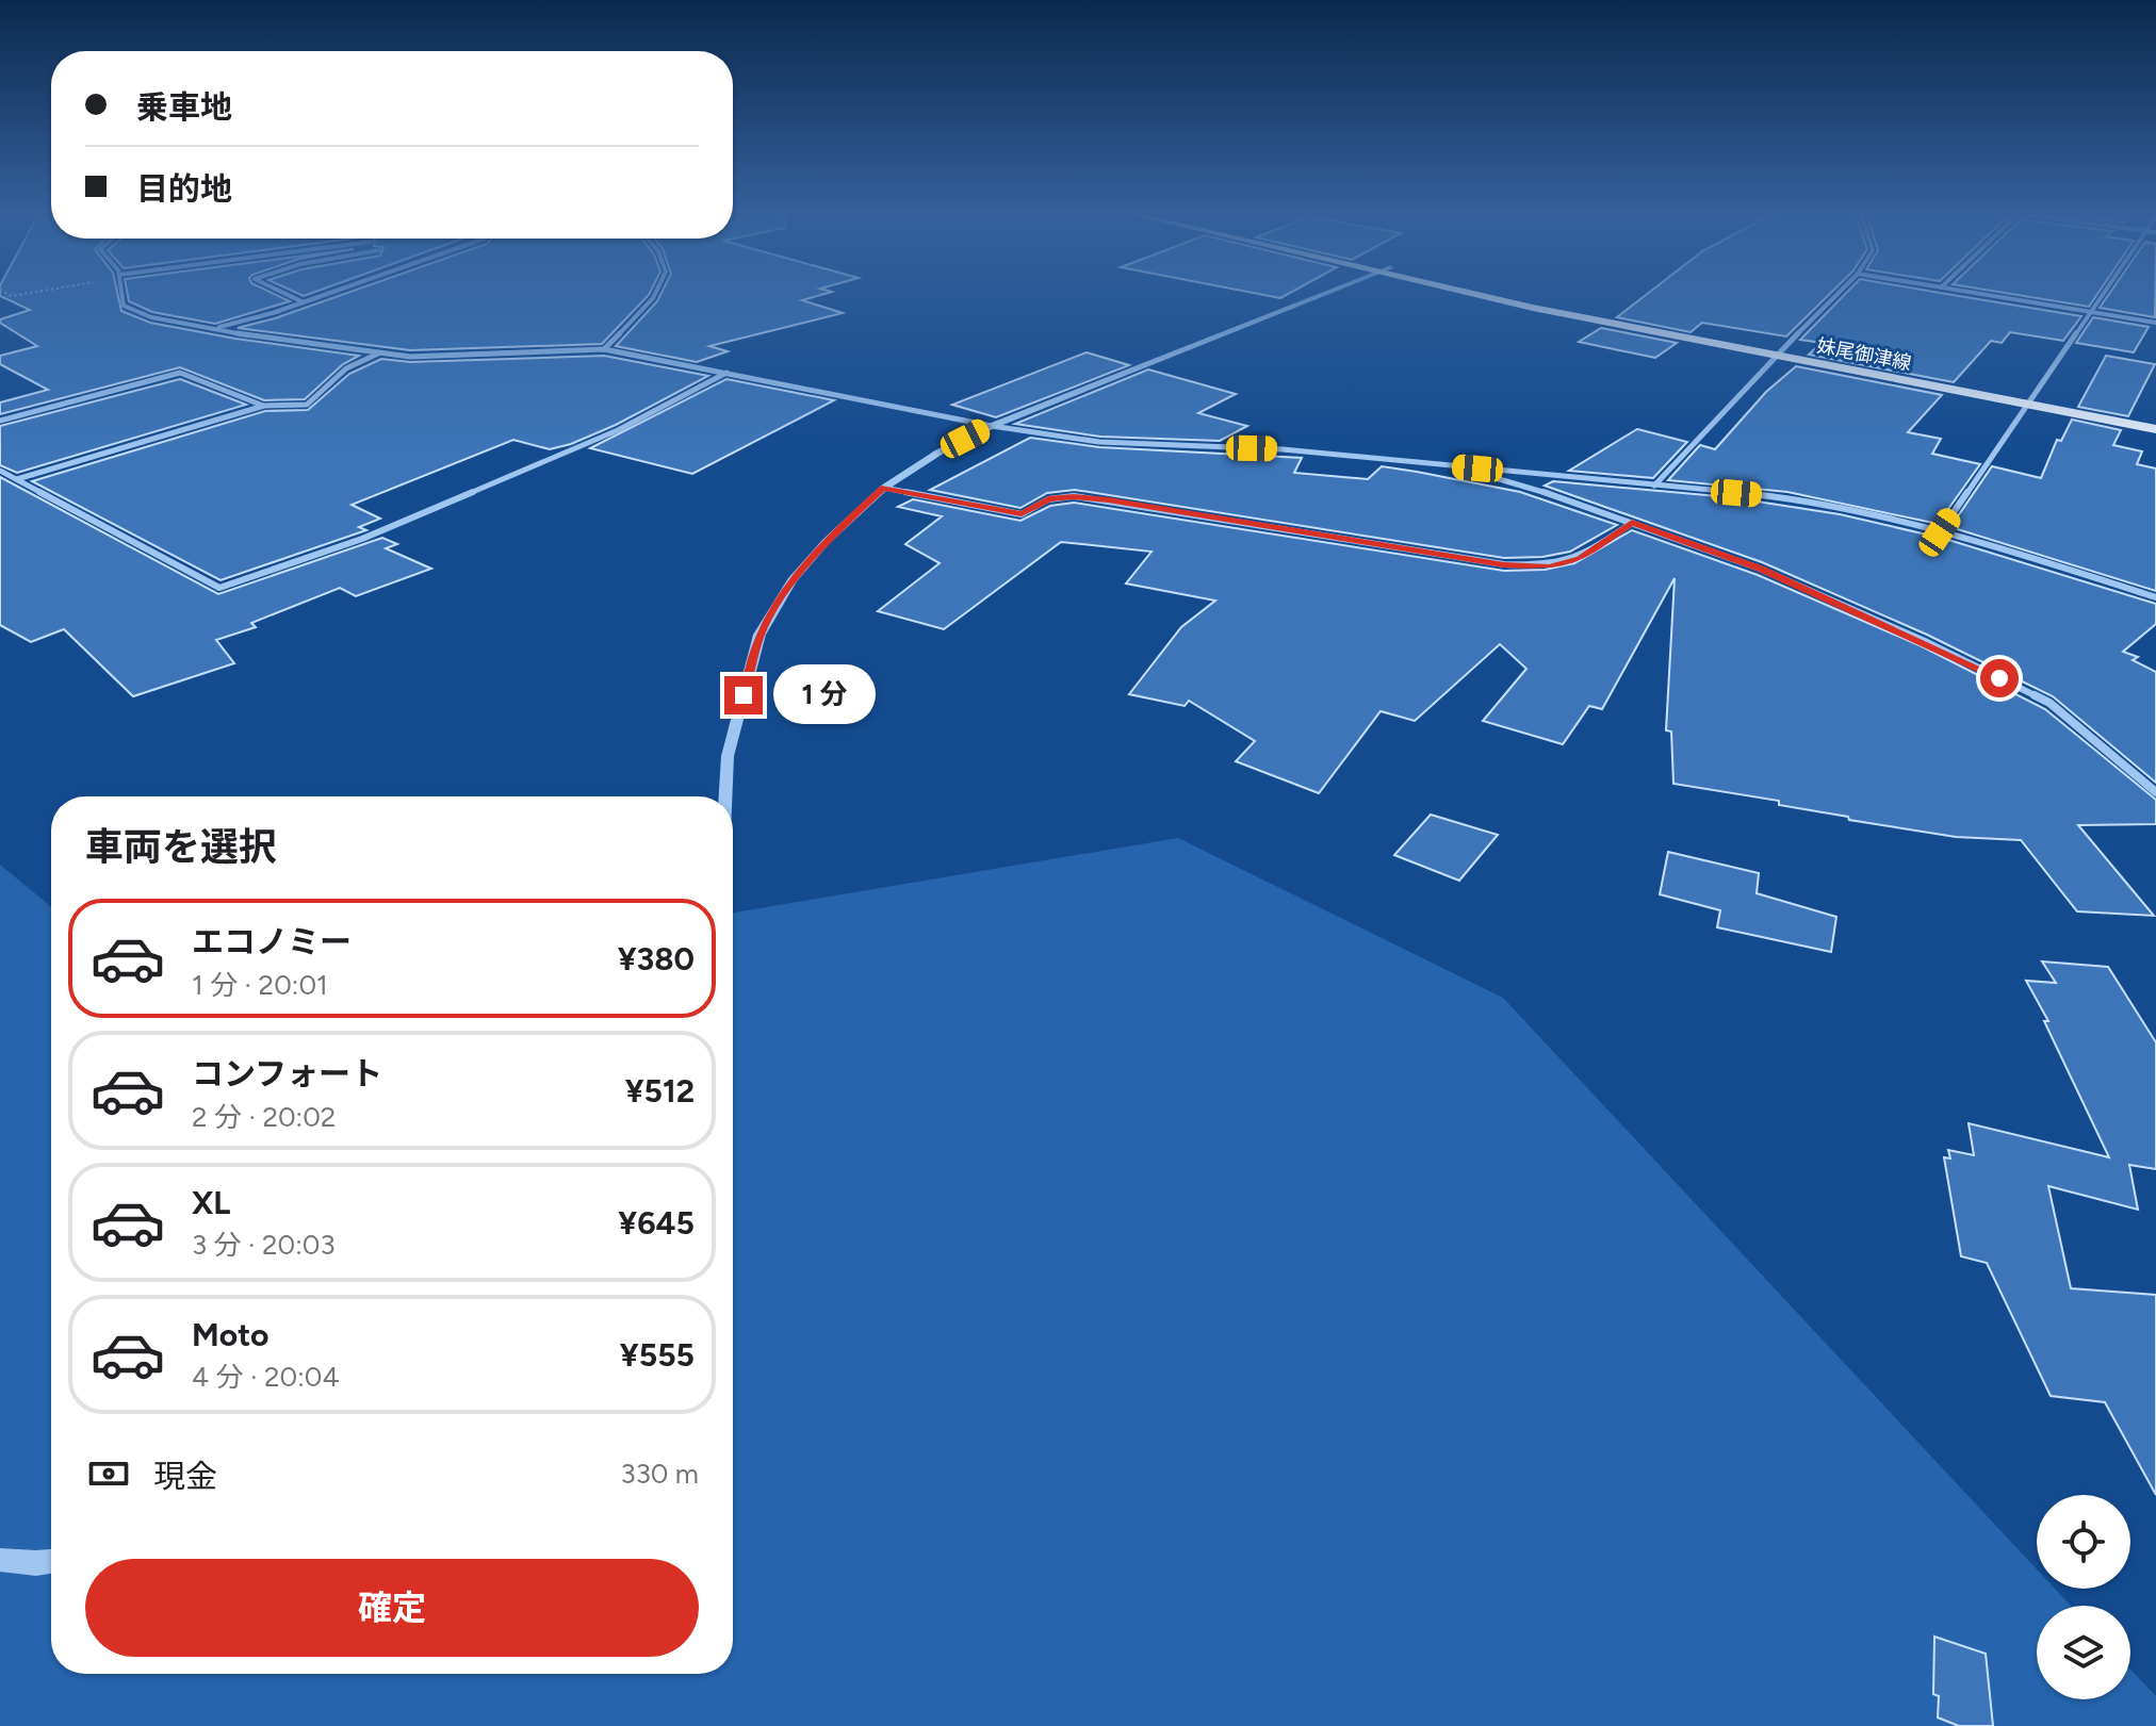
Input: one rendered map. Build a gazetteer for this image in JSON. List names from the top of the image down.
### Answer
{
  "streets": {
    "main road": ["妹尾御津線"]
  },
  "page": {
    "banner": ["乗車地", "目的地"],
    "bubble": "1 分",
    "heading": "車両を選択",
    "list": [
      {
        "name": "エコノミー",
        "note": "1 分 · 20:01",
        "value": "¥380"
      },
      {
        "name": "コンフォート",
        "note": "2 分 · 20:02",
        "value": "¥512"
      },
      {
        "name": "XL",
        "note": "3 分 · 20:03",
        "value": "¥645"
      },
      {
        "name": "Moto",
        "note": "4 分 · 20:04",
        "value": "¥555"
      }
    ],
    "pay": ["現金", "330 m"],
    "buttons": "確定"
  }
}
